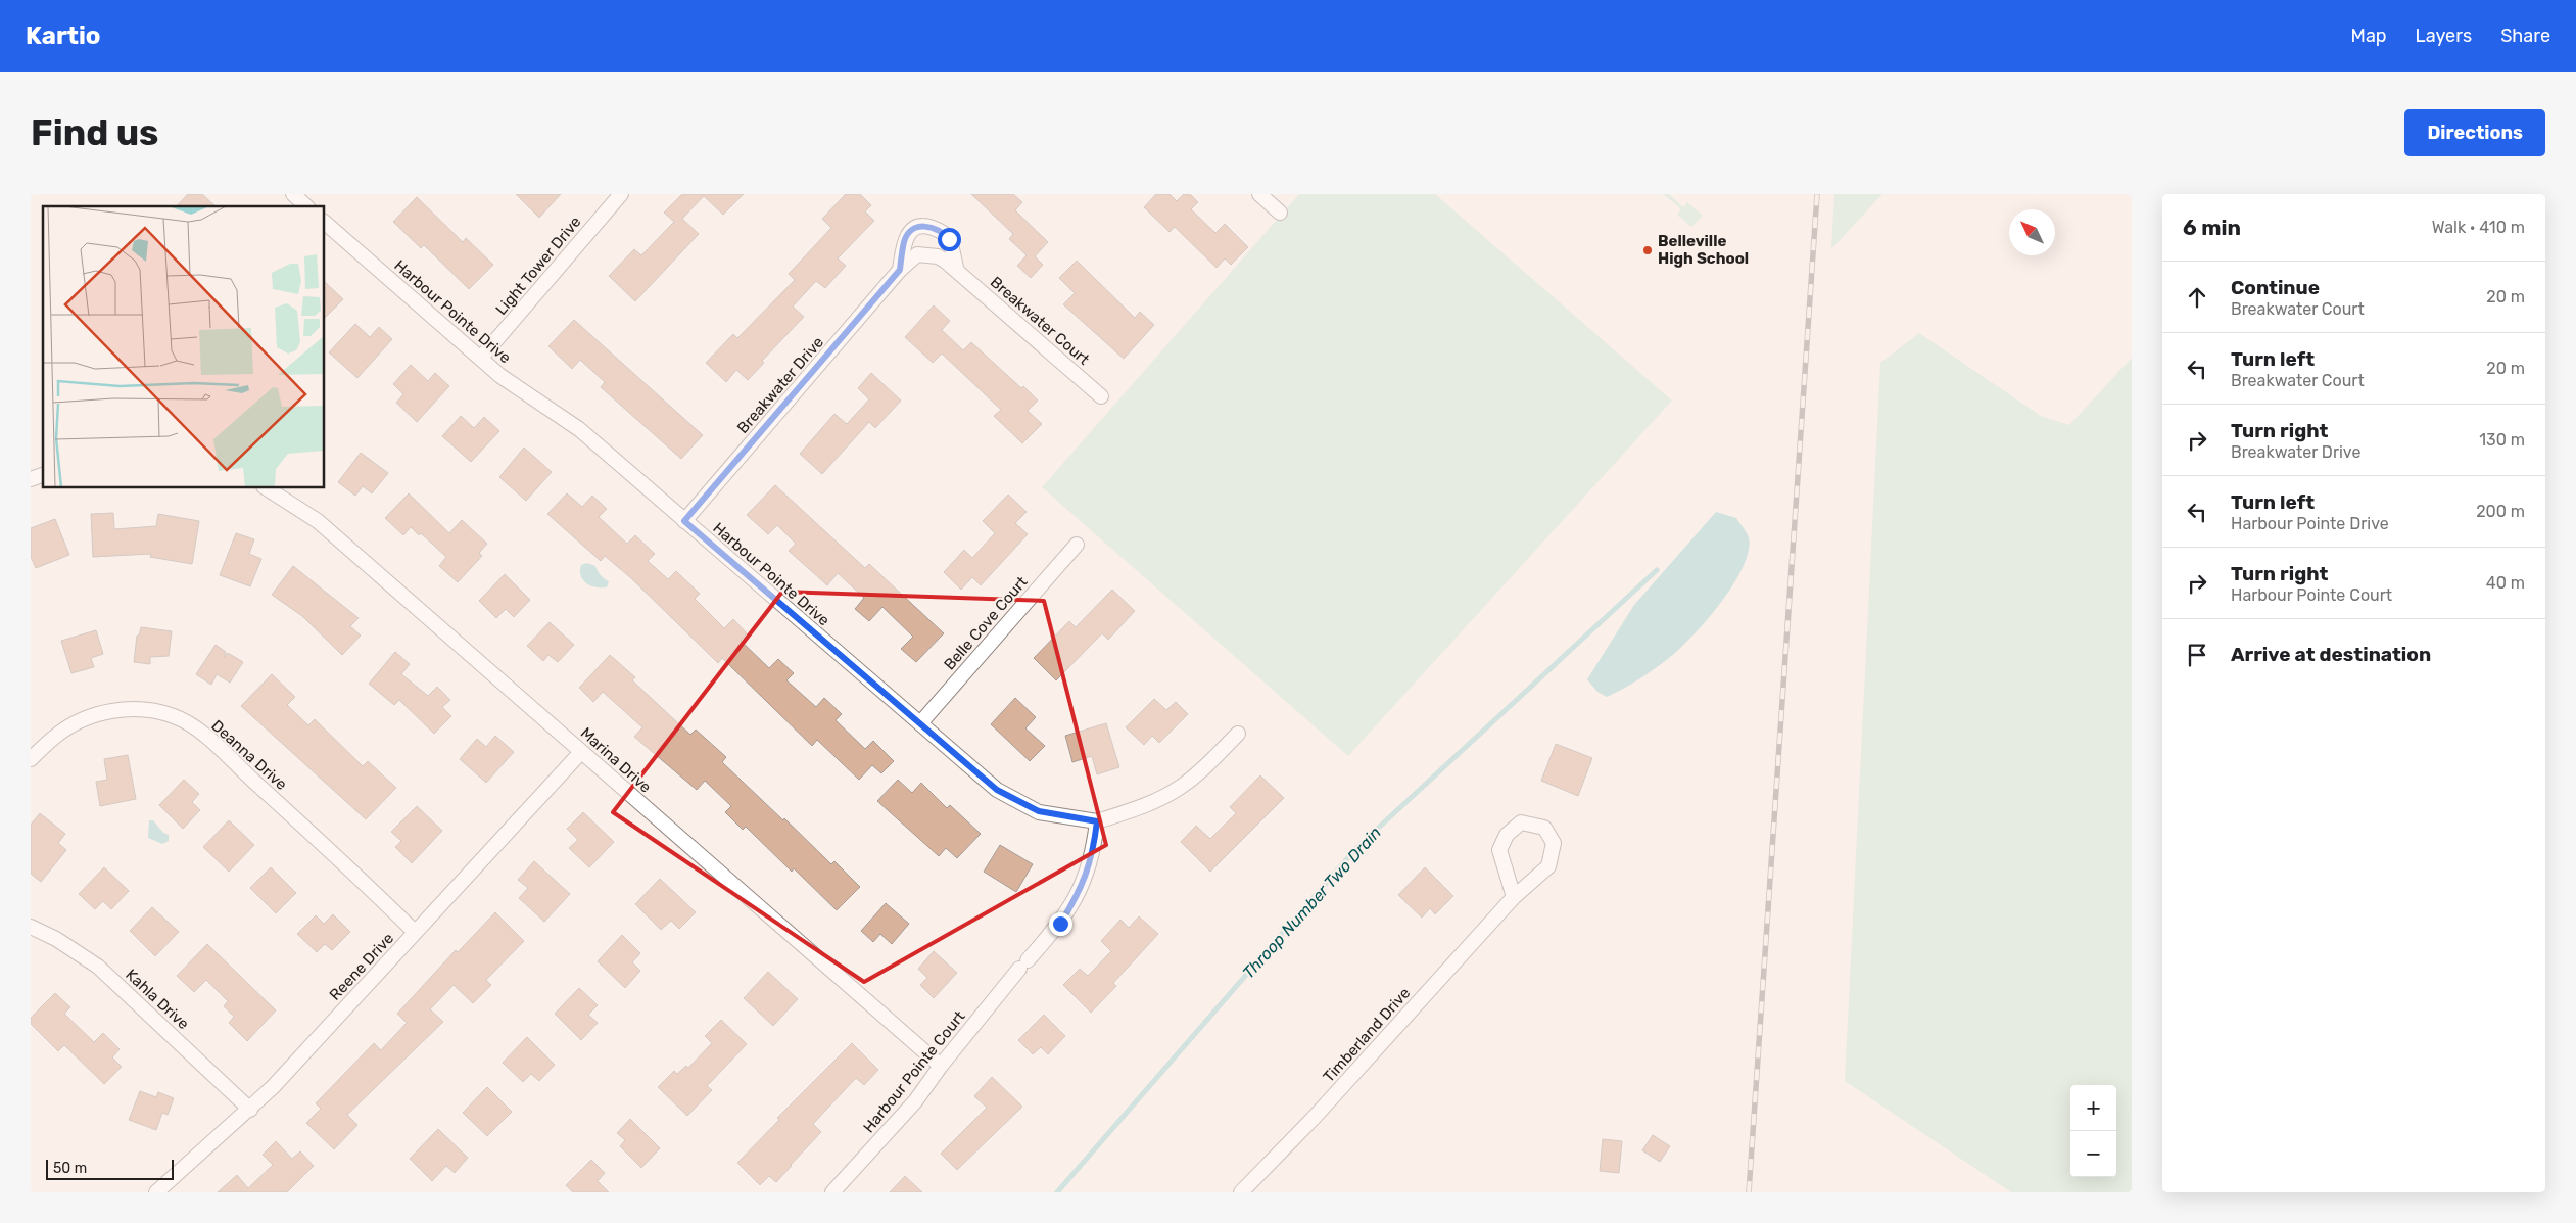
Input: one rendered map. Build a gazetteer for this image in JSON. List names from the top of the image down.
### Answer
{
  "streets": {
    "street": [
      "Light Tower Drive",
      "Harbour Pointe Drive",
      "Breakwater Court",
      "Breakwater Drive",
      "Belle Cove Court",
      "Deanna Drive",
      "Marina Drive",
      "Reene Drive",
      "Kahla Drive",
      "Timberland Drive",
      "Harbour Pointe Court"
    ]
  },
  "crossings": [
    ["Light Tower Drive", "Harbour Pointe Drive"],
    ["Harbour Pointe Drive", "Breakwater Drive"],
    ["Harbour Pointe Drive", "Belle Cove Court"],
    ["Harbour Pointe Drive", "Harbour Pointe Court"],
    ["Breakwater Court", "Breakwater Drive"],
    ["Deanna Drive", "Reene Drive"],
    ["Marina Drive", "Reene Drive"],
    ["Marina Drive", "Harbour Pointe Court"],
    ["Reene Drive", "Kahla Drive"]
  ],
  "water": ["Throop Number Two Drain"],
  "places": ["Belleville High School"],
  "scale_bar": "50 m",
  "north": "top left",
  "page": {
    "header": "Kartio",
    "nav": ["Map", "Layers", "Share"],
    "buttons": "Directions",
    "title": "Find us",
    "heading": ["6 min", "Walk · 410 m"],
    "list": [
      ["Continue", "Breakwater Court", "20 m"],
      ["Turn left", "Breakwater Court", "20 m"],
      ["Turn right", "Breakwater Drive", "130 m"],
      ["Turn left", "Harbour Pointe Drive", "200 m"],
      ["Turn right", "Harbour Pointe Court", "40 m"],
      "Arrive at destination"
    ],
    "map_buttons": ["+", "−"],
    "scale": "50 m"
  }
}
